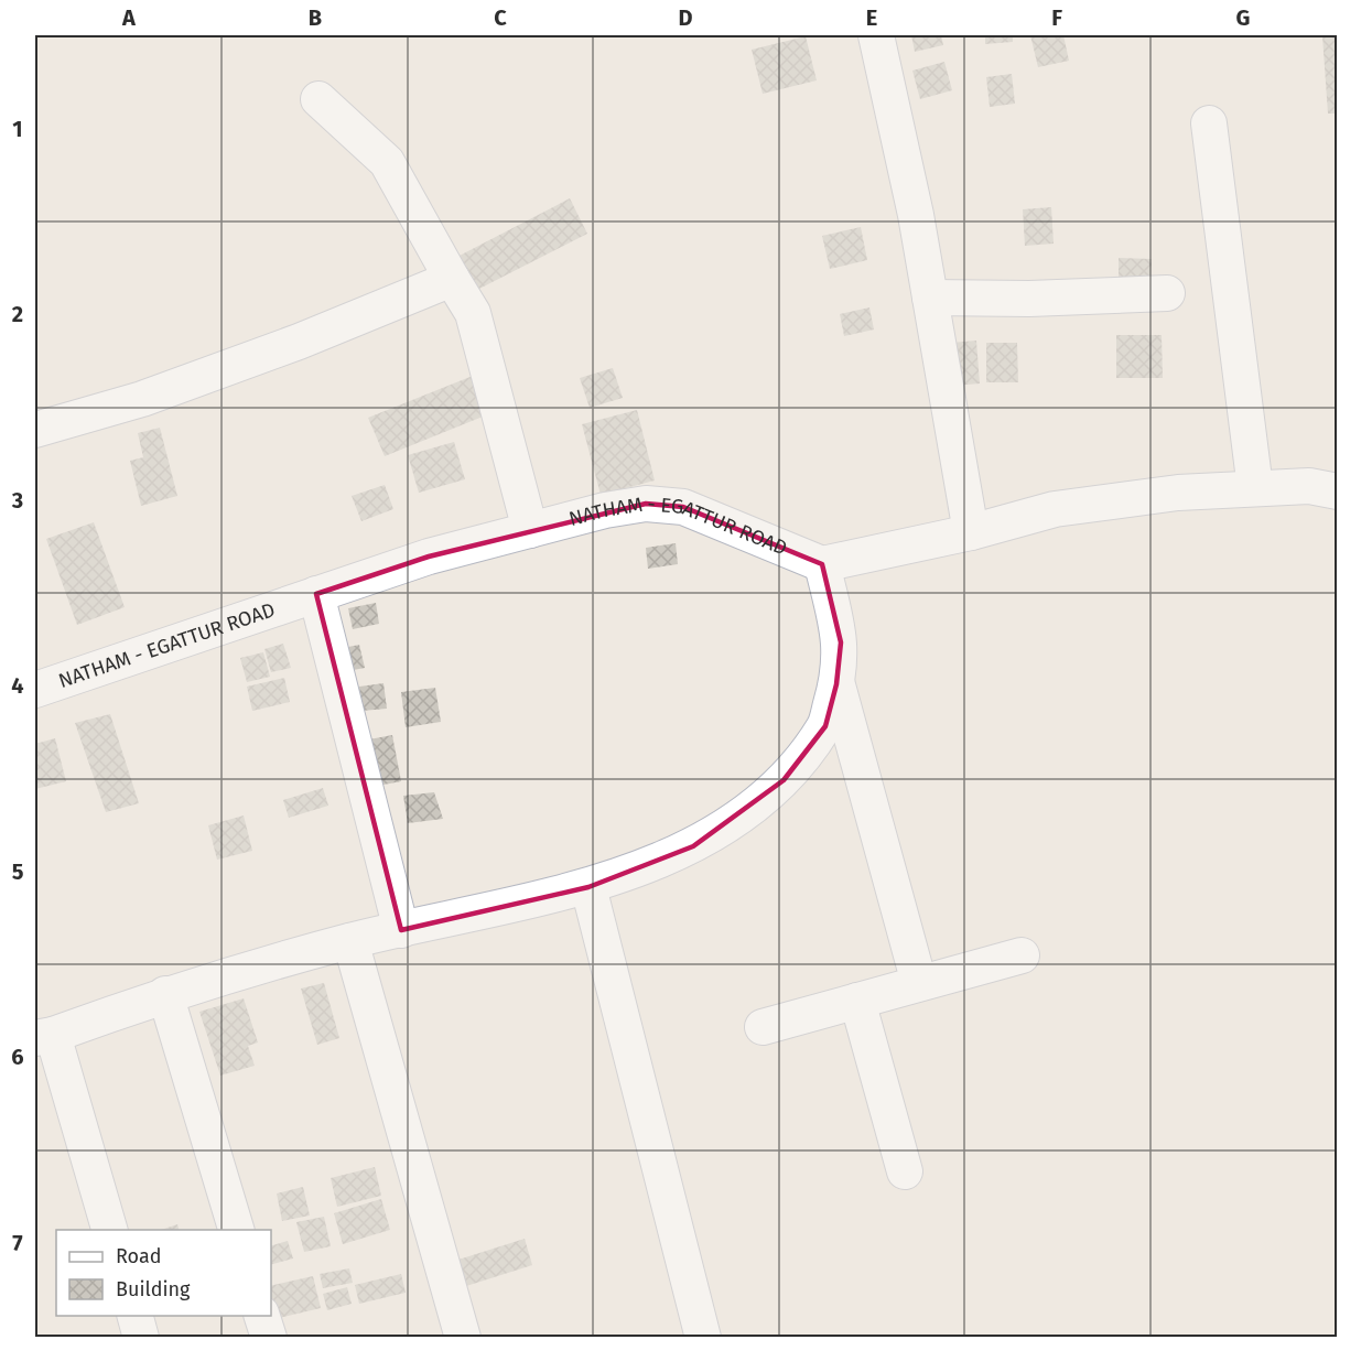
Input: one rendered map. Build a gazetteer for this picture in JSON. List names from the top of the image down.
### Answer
{
  "streets": {
    "street": ["NATHAM - EGATTUR ROAD"]
  },
  "legend": ["Road", "Building"],
  "grid": {
    "columns": [
      "A",
      "B",
      "C",
      "D",
      "E",
      "F",
      "G"
    ],
    "rows": [
      "1",
      "2",
      "3",
      "4",
      "5",
      "6",
      "7"
    ]
  }
}
